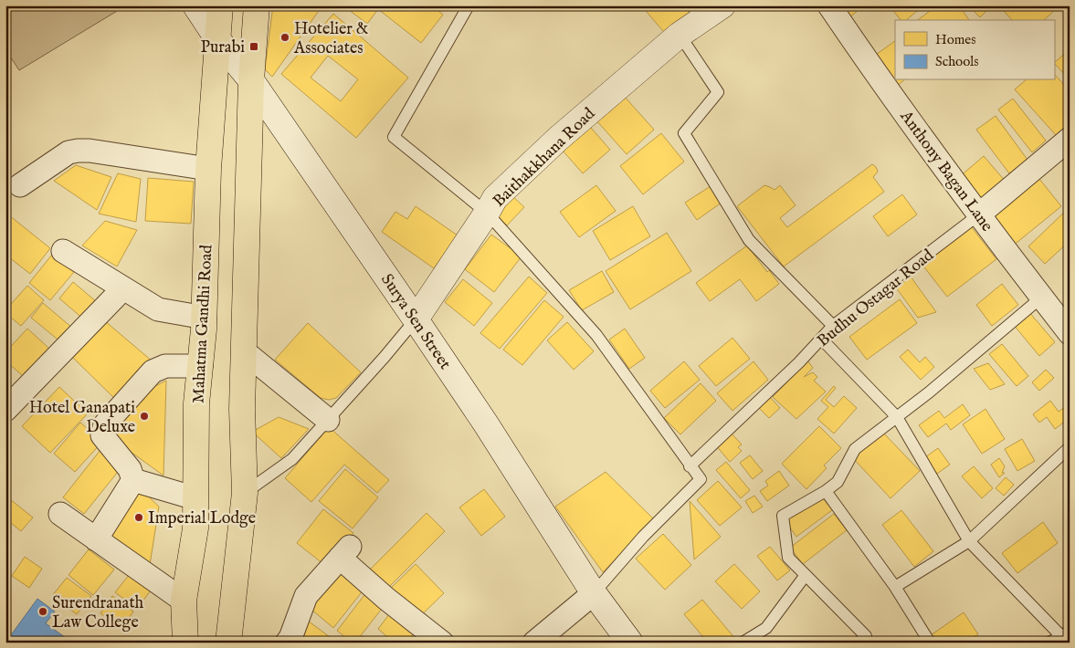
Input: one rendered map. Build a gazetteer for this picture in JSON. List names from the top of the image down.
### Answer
{
  "streets": {
    "main road": ["Baithakkhana Road", "Surya Sen Street", "Mahatma Gandhi Road"],
    "street": ["Anthony Bagan Lane", "Budhu Ostagar Road"]
  },
  "crossings": [
    ["Baithakkhana Road", "Surya Sen Street"],
    ["Anthony Bagan Lane", "Budhu Ostagar Road"],
    ["Surya Sen Street", "Mahatma Gandhi Road"]
  ],
  "places": {
    "other": [
      "Hotelier & Associates",
      "Hotel Ganapati Deluxe",
      "Imperial Lodge",
      "Surendranath Law College"
    ],
    "transit": ["Purabi"]
  },
  "legend": ["Homes", "Schools"]
}
